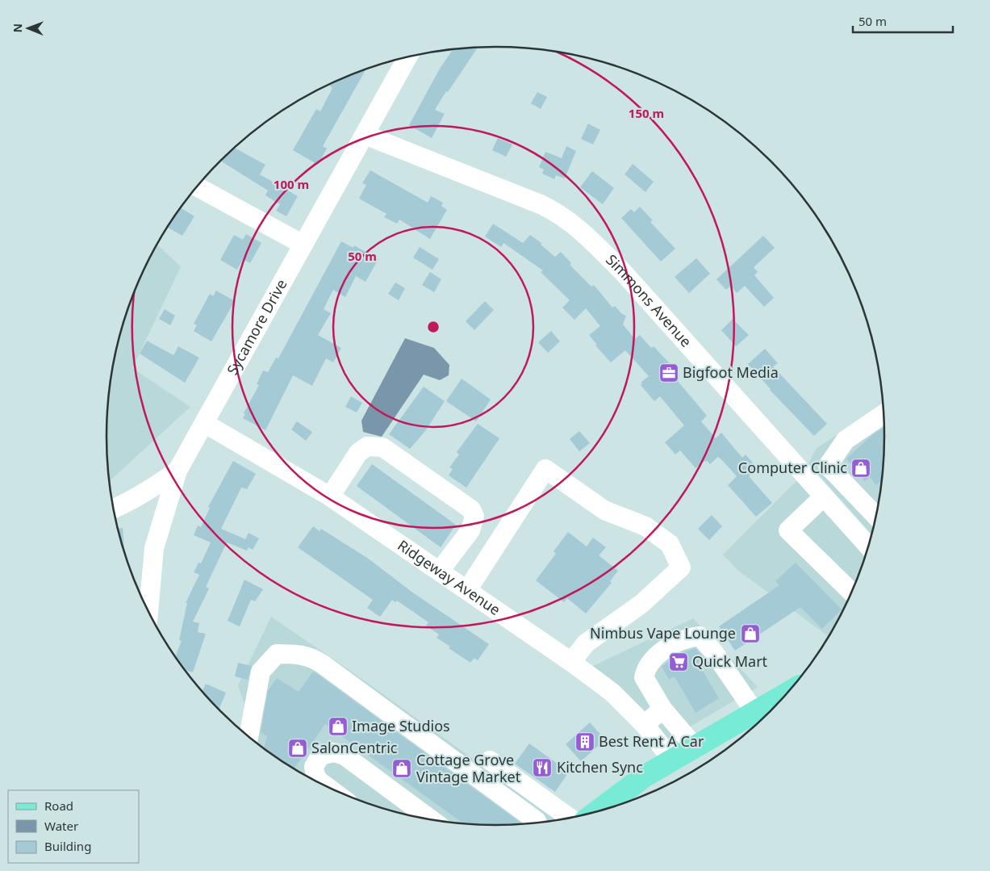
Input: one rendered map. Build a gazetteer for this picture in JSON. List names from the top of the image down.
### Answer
{
  "streets": {
    "street": ["Simmons Avenue", "Sycamore Drive", "Ridgeway Avenue"]
  },
  "crossings": [
    ["Simmons Avenue", "Sycamore Drive"],
    ["Sycamore Drive", "Ridgeway Avenue"]
  ],
  "places": {
    "office": ["Bigfoot Media"],
    "shop": [
      "Computer Clinic",
      "Nimbus Vape Lounge",
      "Image Studios",
      "SalonCentric",
      "Cottage Grove Vintage Market"
    ],
    "supermarket": ["Quick Mart"],
    "building": ["Best Rent A Car"],
    "restaurant": ["Kitchen Sync"]
  },
  "legend": ["Road", "Water", "Building"],
  "scale_bar": "50 m",
  "north": "left",
  "rings": ["150 m", "100 m", "50 m"]
}
